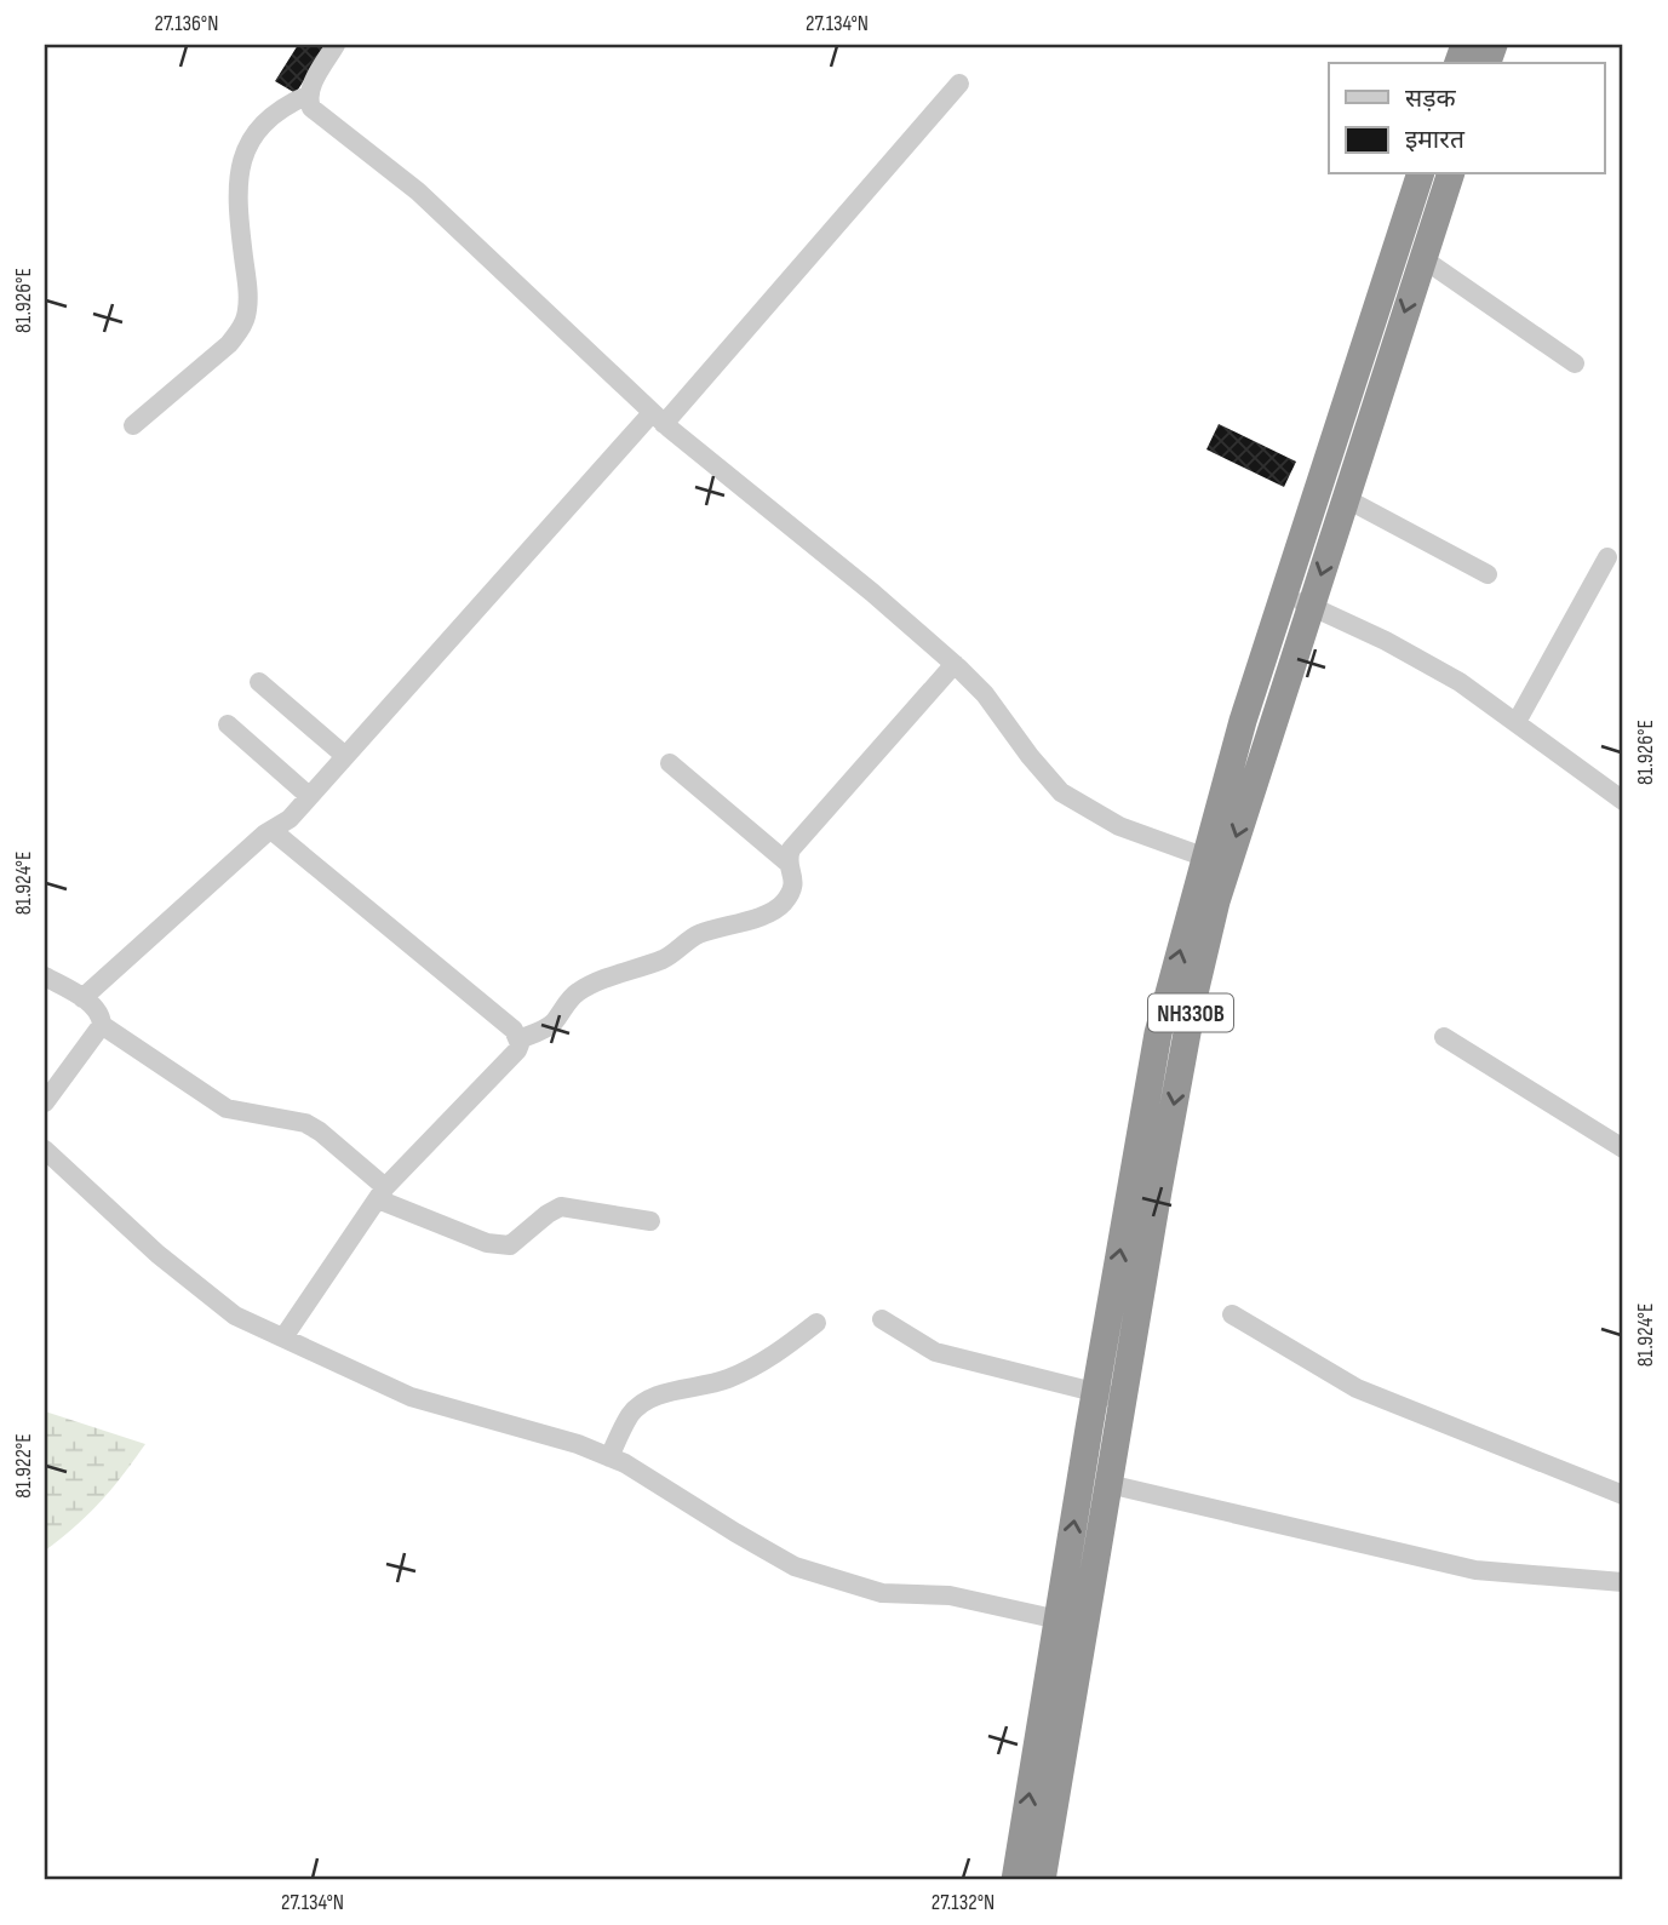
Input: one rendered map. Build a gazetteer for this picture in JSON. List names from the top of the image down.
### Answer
{
  "streets": {
    "highway": ["NH330B"]
  },
  "legend": ["सड़क", "इमारत"],
  "coordinates": [
    "27.136°N",
    "27.134°N",
    "81.926°E",
    "81.924°E",
    "81.922°E",
    "27.132°N"
  ]
}
